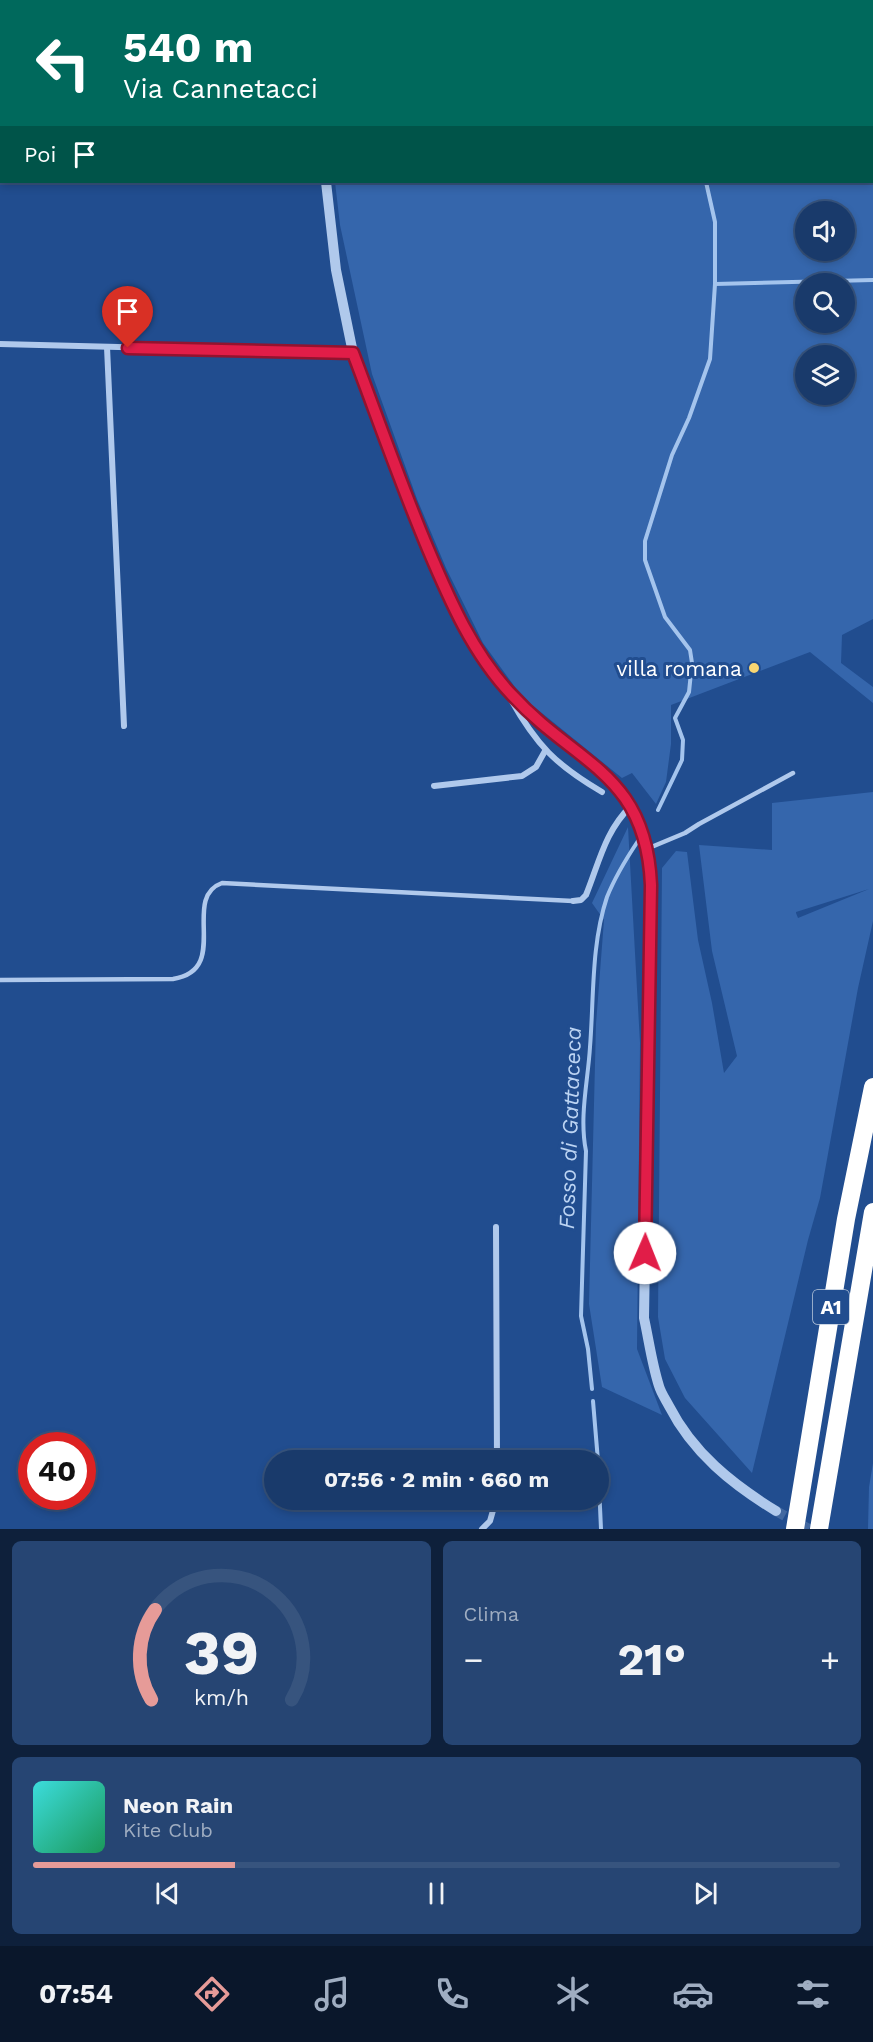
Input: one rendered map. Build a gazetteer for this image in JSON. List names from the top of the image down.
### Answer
{
  "streets": {
    "highway": ["A1"]
  },
  "water": ["Fosso di Gattaceca"],
  "places": ["villa romana"],
  "page": {
    "turn": ["540 m", "Via Cannetacci"],
    "then": "Poi",
    "limit": "40",
    "trip": "07:56 · 2 min · 660 m",
    "tile": "Clima",
    "heat": ["−", "21°", "+"],
    "song": ["Neon Rain", "Kite Club"],
    "tabs": "07:54",
    "gauge": ["39", "km/h"]
  }
}
